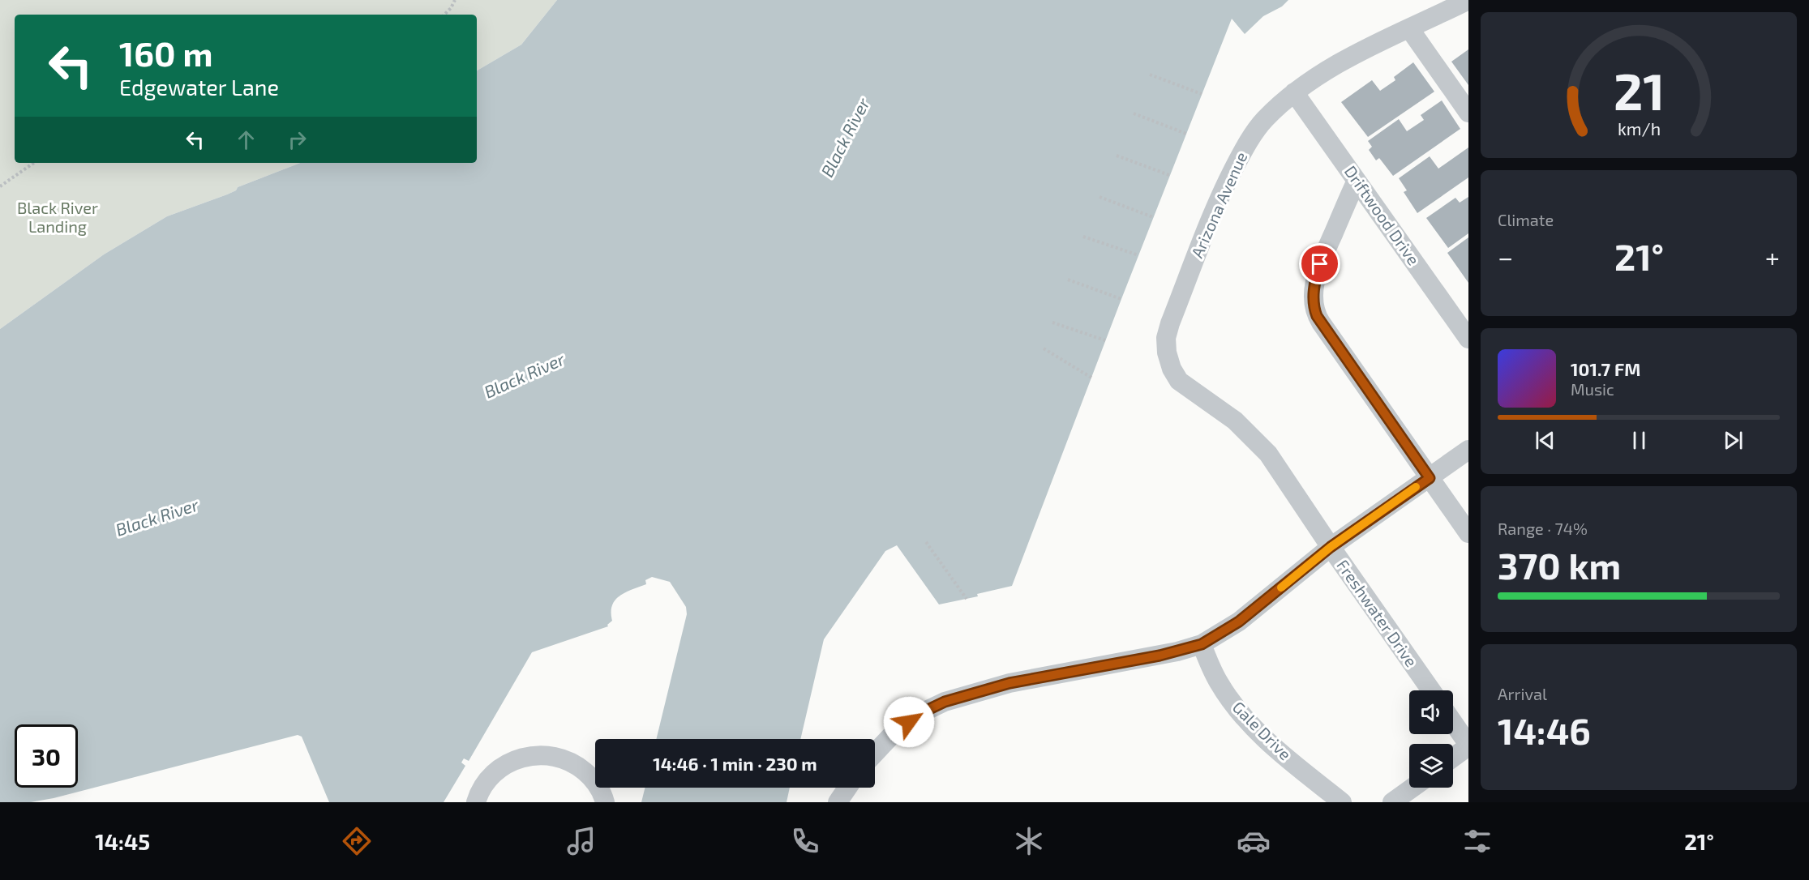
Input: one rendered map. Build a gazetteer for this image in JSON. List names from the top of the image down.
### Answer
{
  "streets": {
    "street": [
      "Arizona Avenue",
      "Driftwood Drive",
      "Freshwater Drive",
      "Gale Drive"
    ]
  },
  "crossings": [
    ["Arizona Avenue", "Driftwood Drive"],
    ["Arizona Avenue", "Freshwater Drive"]
  ],
  "water": ["Black River"],
  "parks": ["Black River Landing"],
  "page": {
    "turn": ["160 m", "Edgewater Lane"],
    "tile": [
      "Climate",
      ["Range · 74%", "370 km"],
      ["Arrival", "14:46"]
    ],
    "heat": ["−", "21°", "+"],
    "song": ["101.7 FM", "Music"],
    "limit": "30",
    "trip": "14:46 · 1 min · 230 m",
    "tabs": ["14:45", "21°"],
    "gauge": ["21", "km/h"]
  }
}
